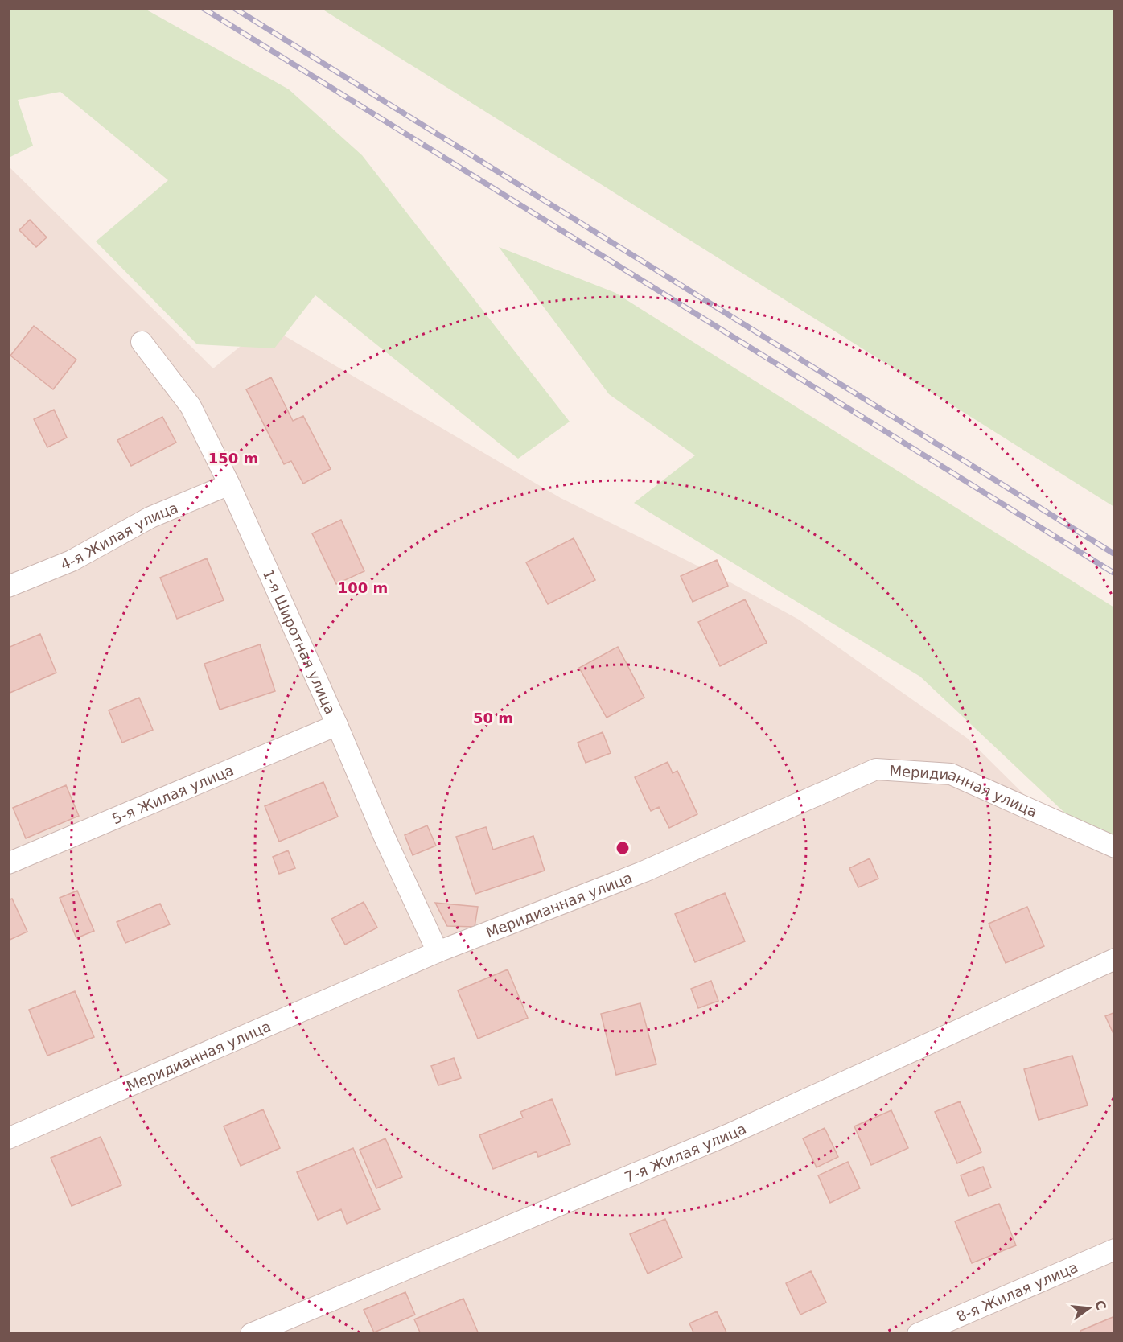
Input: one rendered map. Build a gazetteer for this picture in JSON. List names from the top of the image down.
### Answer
{
  "streets": {
    "street": [
      "4-я Жилая улица",
      "1-я Широтная улица",
      "Меридианная улица",
      "5-я Жилая улица",
      "7-я Жилая улица",
      "8-я Жилая улица"
    ]
  },
  "crossings": [
    ["4-я Жилая улица", "1-я Широтная улица"],
    ["1-я Широтная улица", "Меридианная улица"],
    ["1-я Широтная улица", "5-я Жилая улица"]
  ],
  "north": "right",
  "rings": ["150 m", "100 m", "50 m"]
}
